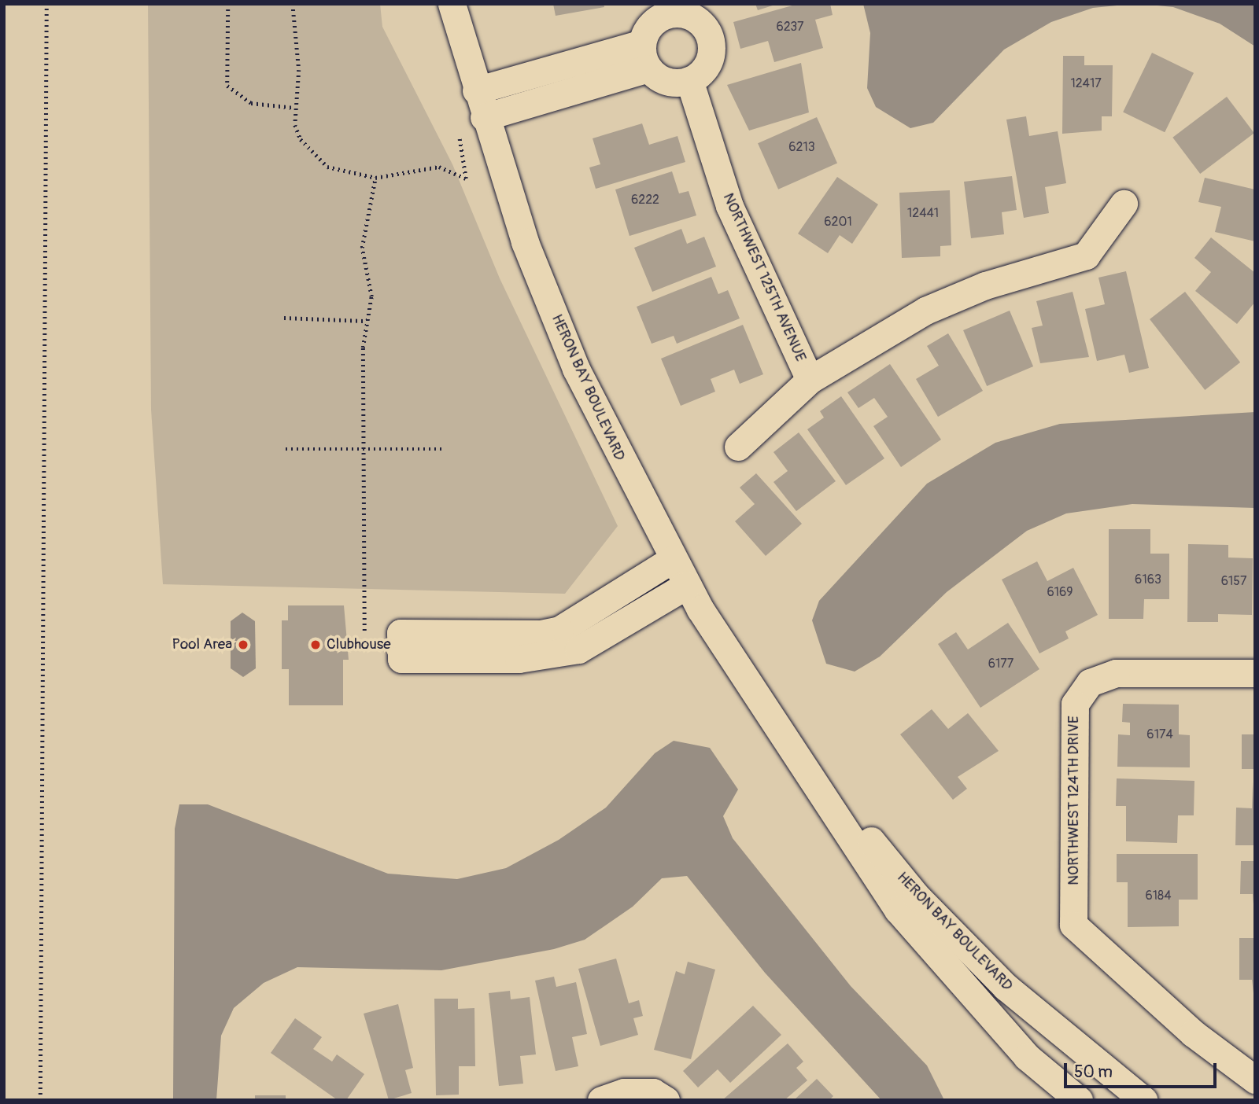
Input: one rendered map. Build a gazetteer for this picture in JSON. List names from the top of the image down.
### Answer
{
  "streets": {
    "street": ["NORTHWEST 125TH AVENUE", "HERON BAY BOULEVARD", "NORTHWEST 124TH DRIVE"]
  },
  "places": ["Pool Area", "Clubhouse"],
  "house_numbers": [
    "6237",
    "12417",
    "6213",
    "6222",
    "12441",
    "6201",
    "6163",
    "6157",
    "6169",
    "6177",
    "6174",
    "6184"
  ],
  "scale_bar": "50 m"
}
